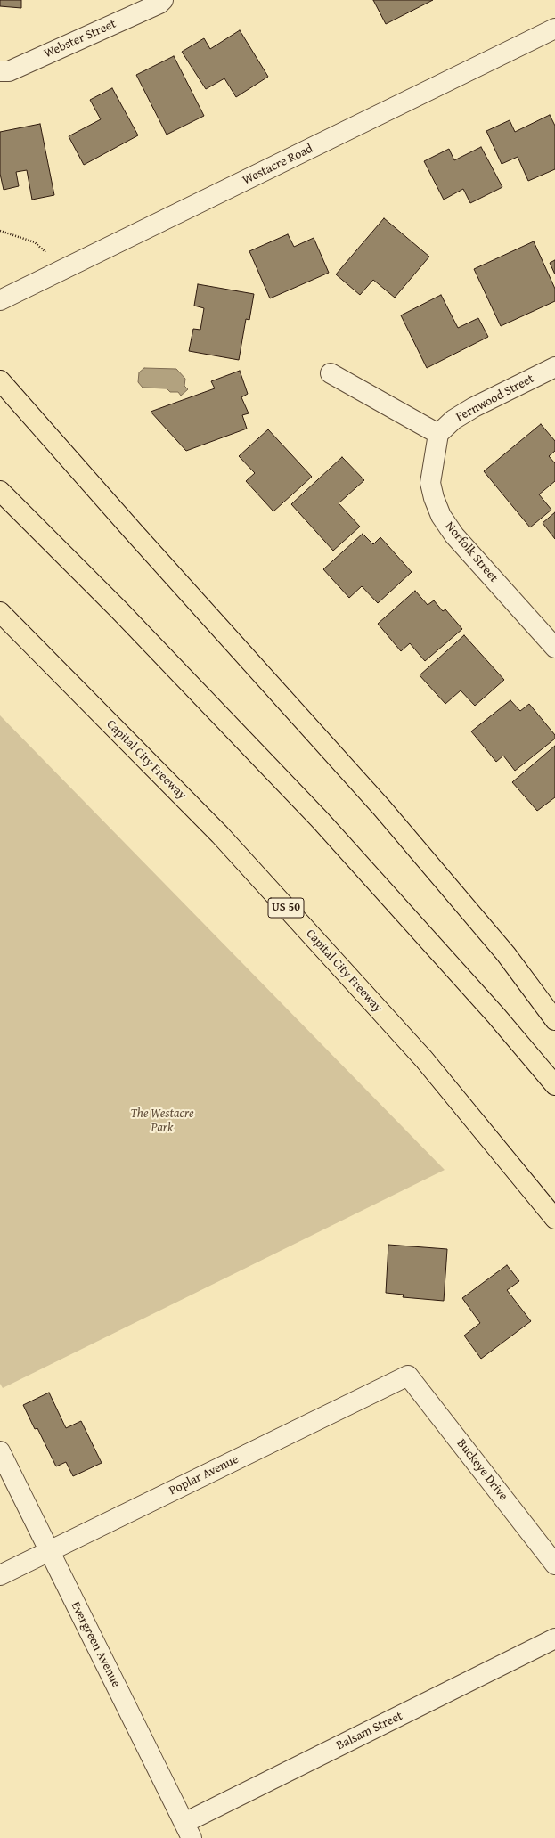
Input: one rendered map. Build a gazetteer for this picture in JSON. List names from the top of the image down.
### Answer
{
  "streets": {
    "highway": ["Capital City Freeway", "US 50"],
    "street": [
      "Webster Street",
      "Westacre Road",
      "Fernwood Street",
      "Norfolk Street",
      "Buckeye Drive",
      "Poplar Avenue",
      "Evergreen Avenue",
      "Balsam Street"
    ]
  },
  "crossings": [
    ["Fernwood Street", "Norfolk Street"],
    ["Buckeye Drive", "Poplar Avenue"],
    ["Poplar Avenue", "Evergreen Avenue"],
    ["Evergreen Avenue", "Balsam Street"]
  ],
  "parks": ["The Westacre Park"]
}
